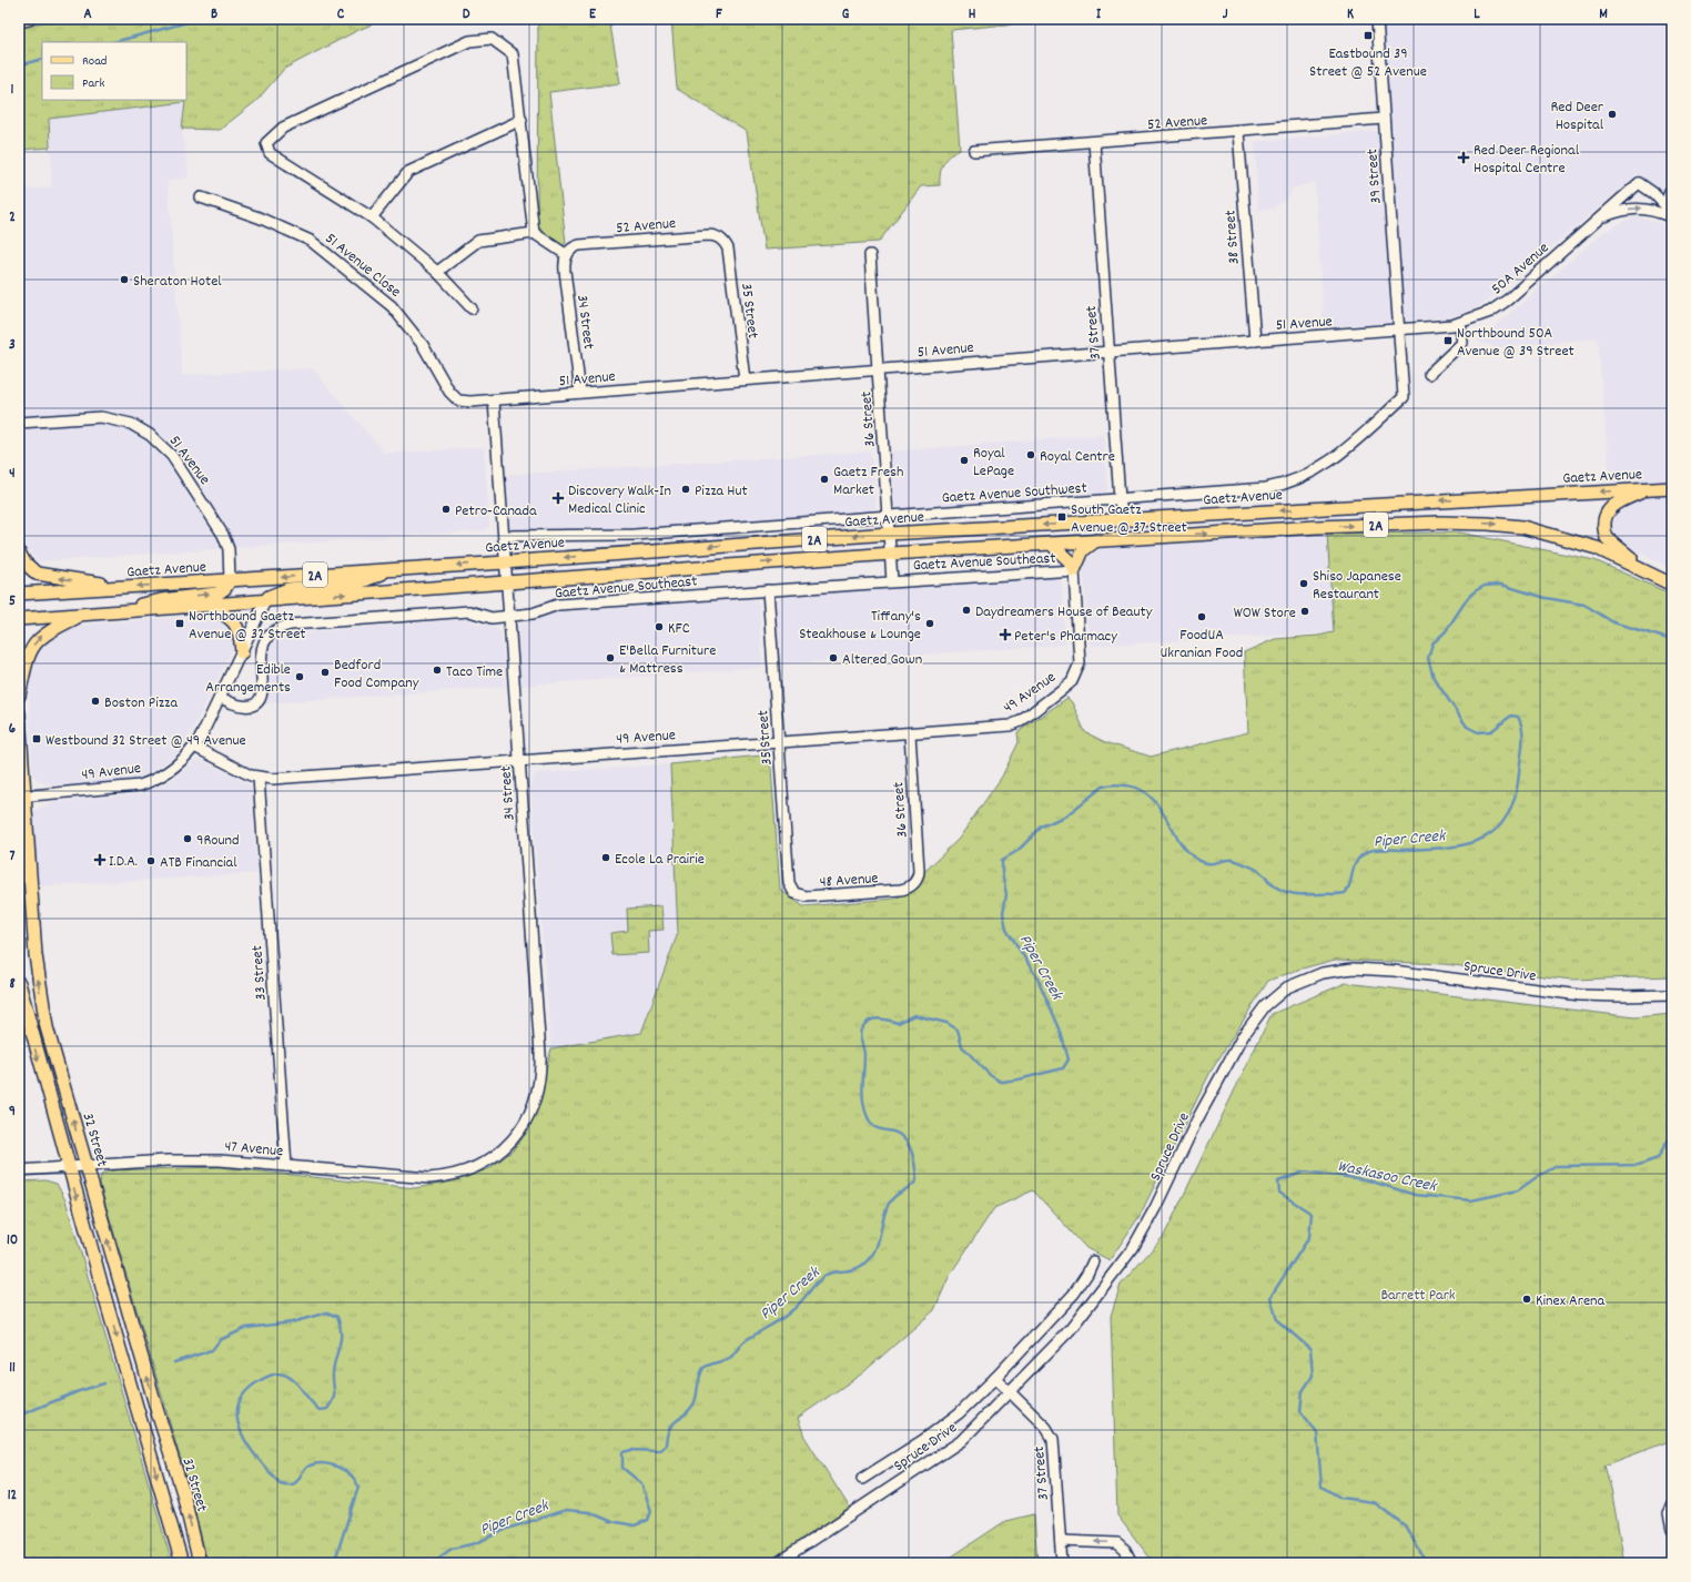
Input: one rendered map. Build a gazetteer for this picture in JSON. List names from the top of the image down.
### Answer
{
  "streets": {
    "main road": ["Gaetz Avenue", "2A", "32 Street"],
    "street": [
      "52 Avenue",
      "39 Street",
      "38 Street",
      "51 Avenue Close",
      "50A Avenue",
      "35 Street",
      "34 Street",
      "51 Avenue",
      "37 Street",
      "36 Street",
      "Gaetz Avenue Southwest",
      "Gaetz Avenue Southeast",
      "49 Avenue",
      "48 Avenue",
      "Spruce Drive",
      "33 Street",
      "47 Avenue"
    ]
  },
  "crossings": [
    ["52 Avenue", "39 Street"],
    ["52 Avenue", "38 Street"],
    ["52 Avenue", "35 Street"],
    ["52 Avenue", "34 Street"],
    ["52 Avenue", "37 Street"],
    ["39 Street", "50A Avenue"],
    ["39 Street", "51 Avenue"],
    ["39 Street", "Gaetz Avenue Southwest"],
    ["38 Street", "51 Avenue"],
    ["51 Avenue Close", "34 Street"],
    ["51 Avenue Close", "51 Avenue"],
    ["50A Avenue", "51 Avenue"],
    ["50A Avenue", "Gaetz Avenue Southwest"],
    ["35 Street", "51 Avenue"],
    ["35 Street", "Gaetz Avenue Southeast"],
    ["35 Street", "49 Avenue"],
    ["35 Street", "48 Avenue"],
    ["34 Street", "51 Avenue"],
    ["34 Street", "Gaetz Avenue"],
    ["34 Street", "Gaetz Avenue Southwest"],
    ["34 Street", "2A"],
    ["34 Street", "Gaetz Avenue Southeast"],
    ["34 Street", "49 Avenue"],
    ["34 Street", "47 Avenue"],
    ["51 Avenue", "37 Street"],
    ["51 Avenue", "36 Street"],
    ["51 Avenue", "Gaetz Avenue"],
    ["51 Avenue", "Gaetz Avenue Southwest"],
    ["37 Street", "Gaetz Avenue"],
    ["37 Street", "Gaetz Avenue Southwest"],
    ["37 Street", "Spruce Drive"],
    ["36 Street", "Gaetz Avenue"],
    ["36 Street", "Gaetz Avenue Southwest"],
    ["36 Street", "2A"],
    ["36 Street", "Gaetz Avenue Southeast"],
    ["36 Street", "49 Avenue"],
    ["36 Street", "48 Avenue"],
    ["2A", "49 Avenue"],
    ["Gaetz Avenue Southeast", "49 Avenue"],
    ["49 Avenue", "33 Street"],
    ["49 Avenue", "32 Street"],
    ["33 Street", "47 Avenue"],
    ["32 Street", "47 Avenue"]
  ],
  "water": ["Piper Creek", "Waskasoo Creek"],
  "parks": ["Barrett Park"],
  "places": {
    "transit": [
      "Eastbound 39 Street @ 52 Avenue",
      "Northbound 50A Avenue @ 39 Street",
      "South Gaetz Avenue @ 37 Street",
      "Northbound Gaetz Avenue @ 32 Street",
      "Westbound 32 Street @ 49 Avenue"
    ],
    "other": [
      "Red Deer Hospital",
      "Sheraton Hotel",
      "Royal Centre",
      "Royal LePage",
      "Gaetz Fresh Market",
      "Pizza Hut",
      "Petro-Canada",
      "Shiso Japanese Restaurant",
      "Daydreamers House of Beauty",
      "WOW Store",
      "FoodUA Ukranian Food",
      "Tiffany's Steakhouse & Lounge",
      "KFC",
      "E'Bella Furniture & Mattress",
      "Altered Gown",
      "Taco Time",
      "Bedford Food Company",
      "Edible Arrangements",
      "Boston Pizza",
      "9Round",
      "Ecole La Prairie",
      "ATB Financial",
      "Kinex Arena"
    ],
    "health": [
      "Red Deer Regional Hospital Centre",
      "Discovery Walk-In Medical Clinic",
      "Peter's Pharmacy",
      "I.D.A."
    ]
  },
  "legend": ["Road", "Park"],
  "grid": {
    "columns": [
      "A",
      "B",
      "C",
      "D",
      "E",
      "F",
      "G",
      "H",
      "I",
      "J",
      "K",
      "L",
      "M"
    ],
    "rows": [
      "1",
      "2",
      "3",
      "4",
      "5",
      "6",
      "7",
      "8",
      "9",
      "10",
      "11",
      "12"
    ]
  }
}
